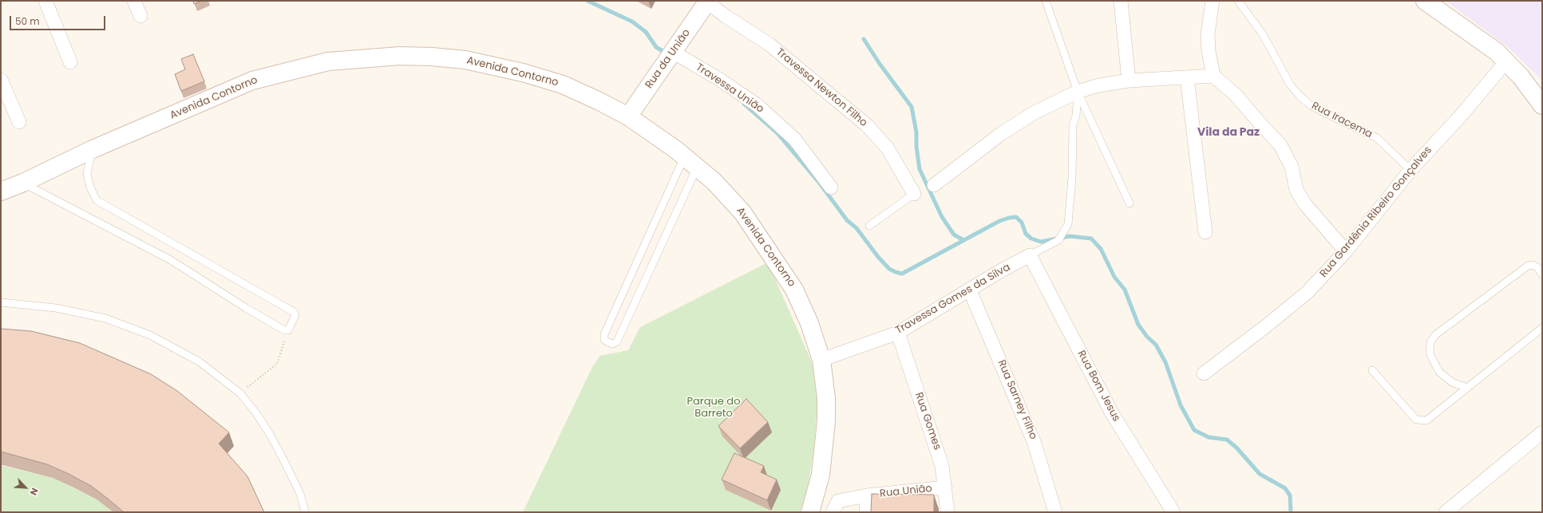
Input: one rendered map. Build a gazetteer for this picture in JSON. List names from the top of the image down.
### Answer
{
  "streets": {
    "street": [
      "Rua da União",
      "Avenida Contorno",
      "Travessa Newton Filho",
      "Travessa União",
      "Rua Gardênia Ribeiro Gonçalves",
      "Travessa Gomes da Silva",
      "Rua Bom Jesus",
      "Rua Sarney Filho",
      "Rua Gomes",
      "Rua União"
    ],
    "lane": ["Rua Iracema"]
  },
  "crossings": [
    ["Rua da União", "Avenida Contorno"],
    ["Rua da União", "Travessa Newton Filho"],
    ["Rua da União", "Travessa União"],
    ["Avenida Contorno", "Travessa Gomes da Silva"],
    ["Rua Iracema", "Rua Gardênia Ribeiro Gonçalves"],
    ["Travessa Gomes da Silva", "Rua Bom Jesus"],
    ["Travessa Gomes da Silva", "Rua Sarney Filho"],
    ["Travessa Gomes da Silva", "Rua Gomes"],
    ["Rua Gomes", "Rua União"]
  ],
  "districts": ["Vila da Paz"],
  "parks": ["Parque do Barreto"],
  "scale_bar": "50 m",
  "north": "bottom right"
}
